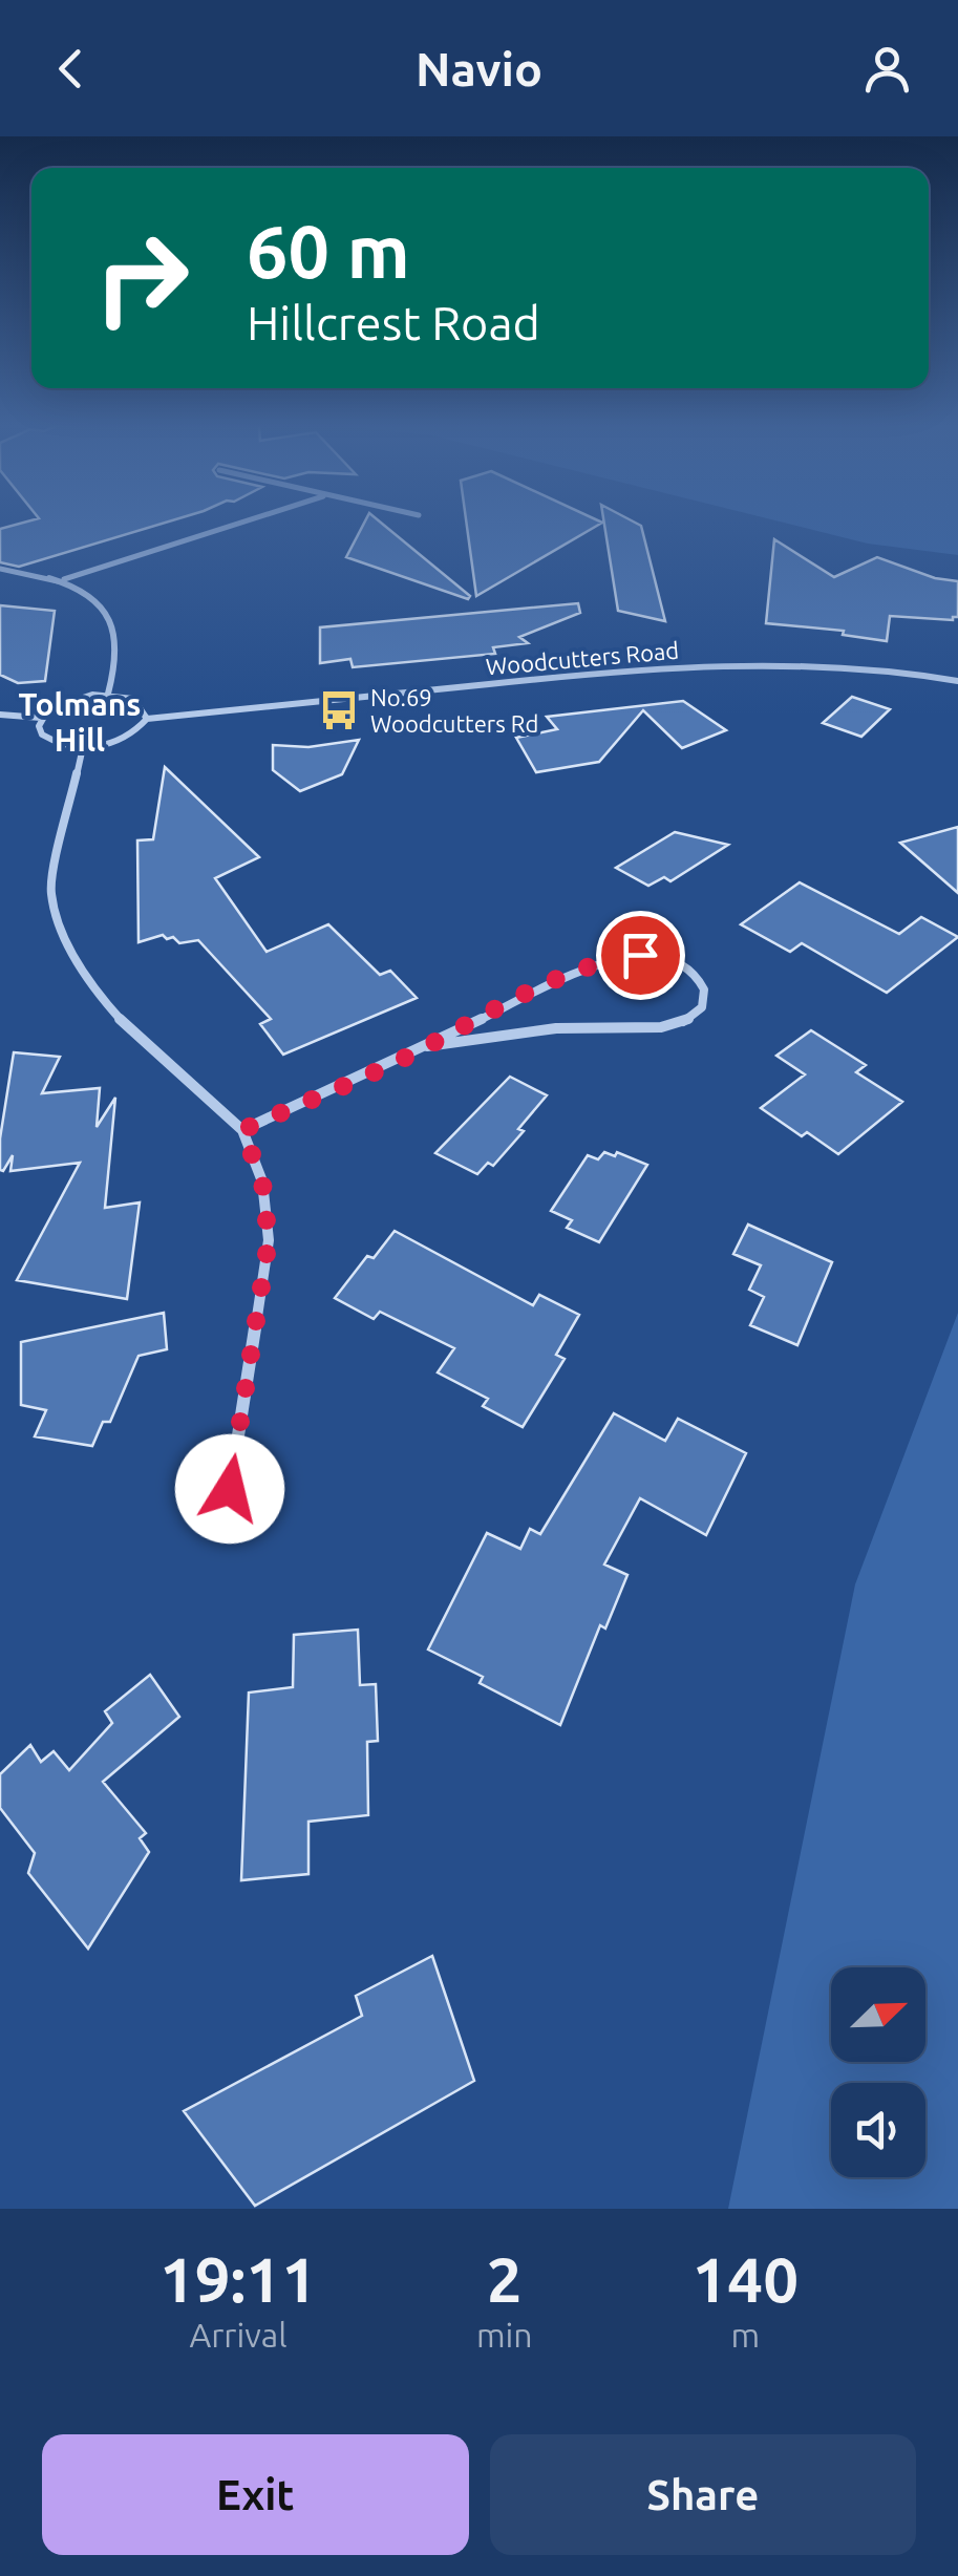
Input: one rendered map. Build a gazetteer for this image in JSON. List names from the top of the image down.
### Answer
{
  "streets": {
    "street": ["Woodcutters Road"]
  },
  "districts": ["Tolmans Hill"],
  "places": {
    "bus stop": ["No.69 Woodcutters Rd"]
  },
  "north": "top right",
  "page": {
    "header": "Navio",
    "turn": ["60 m", "Hillcrest Road"],
    "eta": [
      "19:11",
      "Arrival",
      "2",
      "min",
      "140",
      "m"
    ],
    "buttons": ["Exit", "Share"]
  }
}
